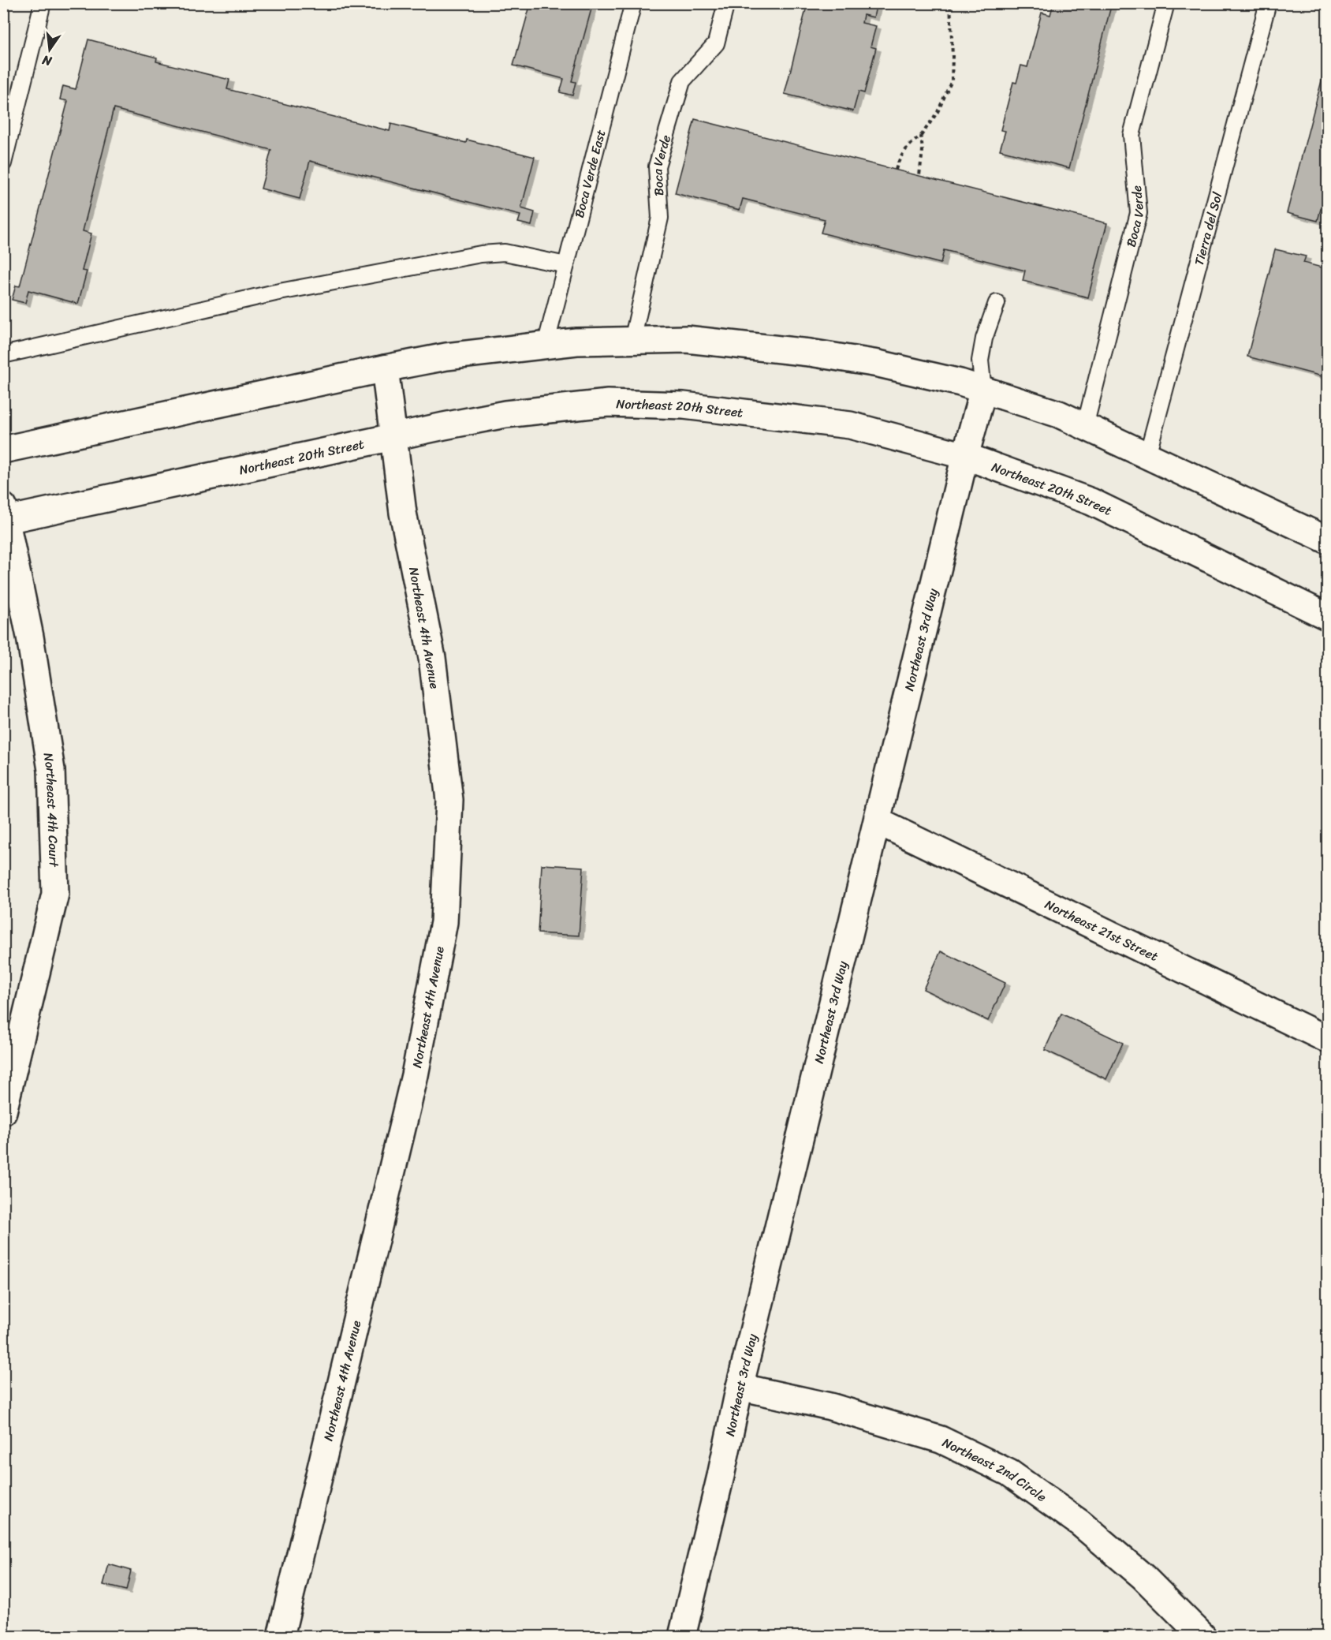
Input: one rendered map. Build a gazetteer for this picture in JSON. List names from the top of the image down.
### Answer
{
  "streets": {
    "street": [
      "Northeast 20th Street",
      "Northeast 4th Avenue",
      "Northeast 3rd Way",
      "Northeast 4th Court",
      "Northeast 21st Street",
      "Northeast 2nd Circle"
    ],
    "lane": ["Boca Verde", "Boca Verde East", "Tierra del Sol"]
  },
  "crossings": [
    ["Northeast 20th Street", "Northeast 4th Avenue"],
    ["Northeast 20th Street", "Northeast 3rd Way"],
    ["Northeast 20th Street", "Northeast 4th Court"],
    ["Northeast 3rd Way", "Northeast 21st Street"],
    ["Northeast 3rd Way", "Northeast 2nd Circle"]
  ],
  "north": "bottom"
}
